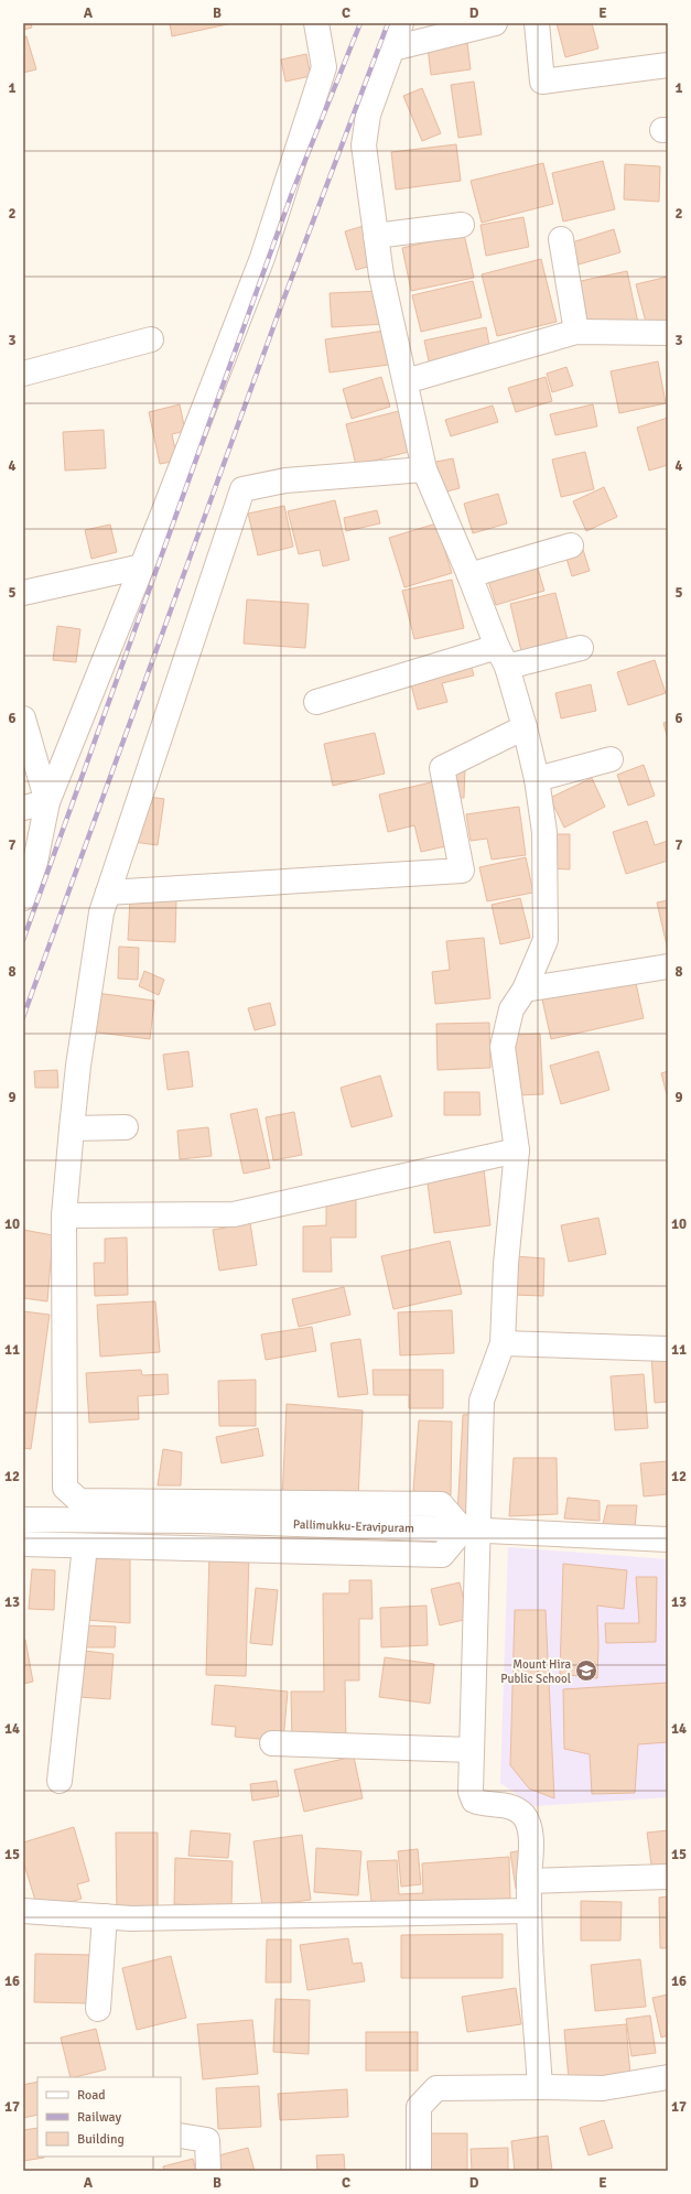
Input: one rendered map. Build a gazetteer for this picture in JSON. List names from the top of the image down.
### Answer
{
  "streets": {
    "street": ["Pallimukku-Eravipuram"]
  },
  "places": {
    "school or university": ["Mount Hira Public School"]
  },
  "legend": ["Road", "Railway", "Building"],
  "grid": {
    "columns": [
      "A",
      "B",
      "C",
      "D",
      "E"
    ],
    "rows": [
      "1",
      "2",
      "3",
      "4",
      "5",
      "6",
      "7",
      "8",
      "9",
      "10",
      "11",
      "12",
      "13",
      "14",
      "15",
      "16",
      "17"
    ]
  }
}
